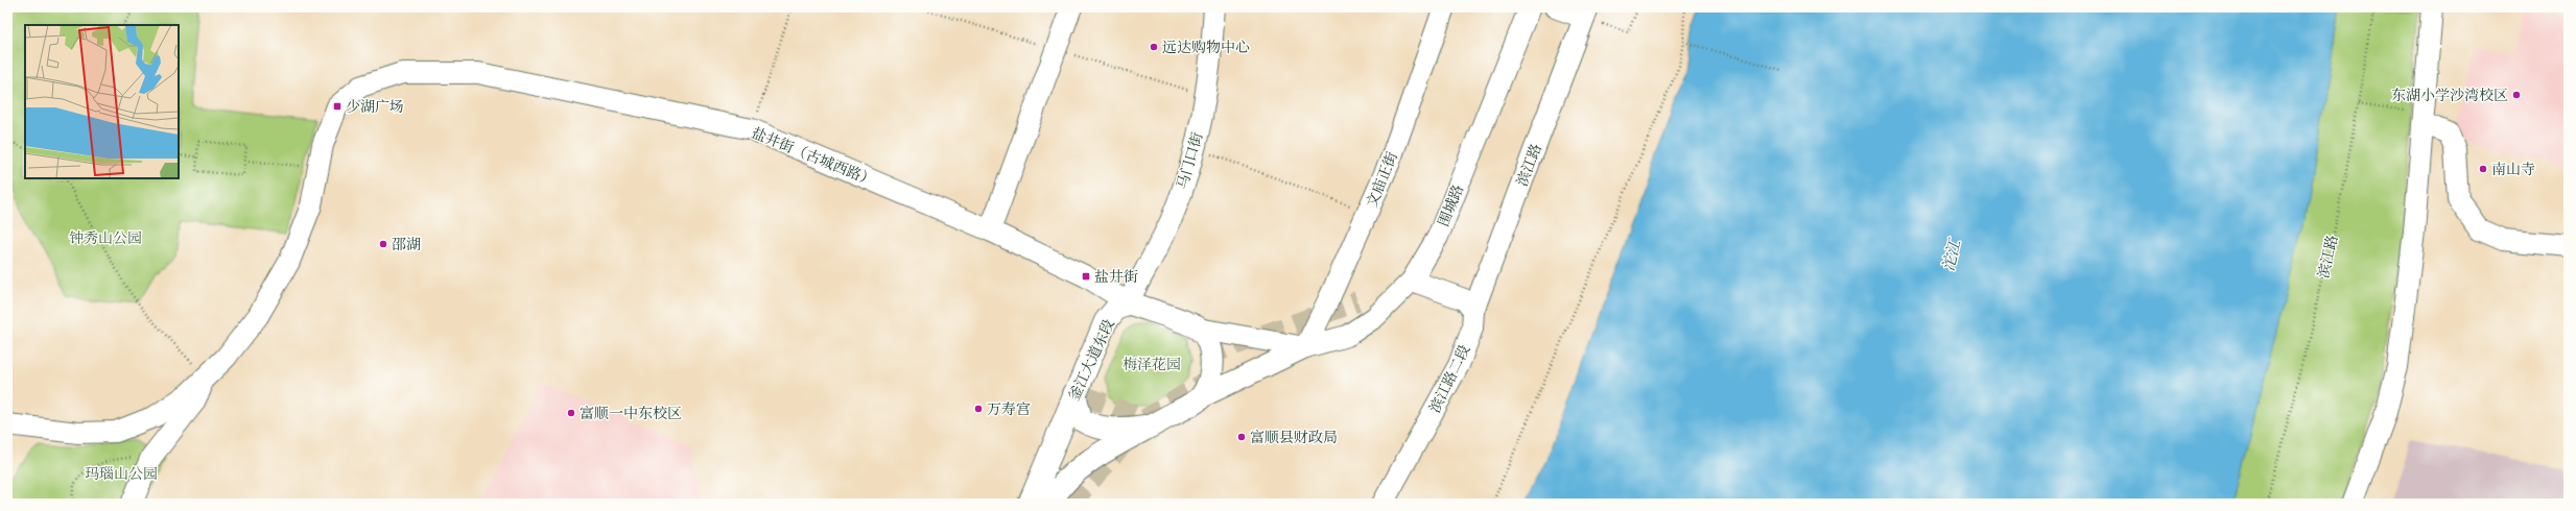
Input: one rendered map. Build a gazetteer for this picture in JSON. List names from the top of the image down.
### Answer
{
  "streets": {
    "main road": ["釜江大道东段"],
    "street": [
      "盐井街（古城西路）",
      "马门口街",
      "滨江路",
      "文庙正街",
      "围城路",
      "滨江路二段"
    ]
  },
  "crossings": [
    ["盐井街（古城西路）", "马门口街"],
    ["盐井街（古城西路）", "围城路"],
    ["盐井街（古城西路）", "釜江大道东段"],
    ["马门口街", "围城路"],
    ["马门口街", "釜江大道东段"],
    ["滨江路", "滨江路二段"],
    ["文庙正街", "围城路"],
    ["围城路", "釜江大道东段"]
  ],
  "water": ["沱江"],
  "parks": ["钟秀山公园", "梅泽花园", "玛瑙山公园"],
  "places": {
    "other": [
      "远达购物中心",
      "东湖小学沙湾校区",
      "南山寺",
      "邵湖",
      "万寿宫",
      "富顺一中东校区",
      "富顺县财政局"
    ],
    "transit": ["少湖广场", "盐井街"]
  }
}
